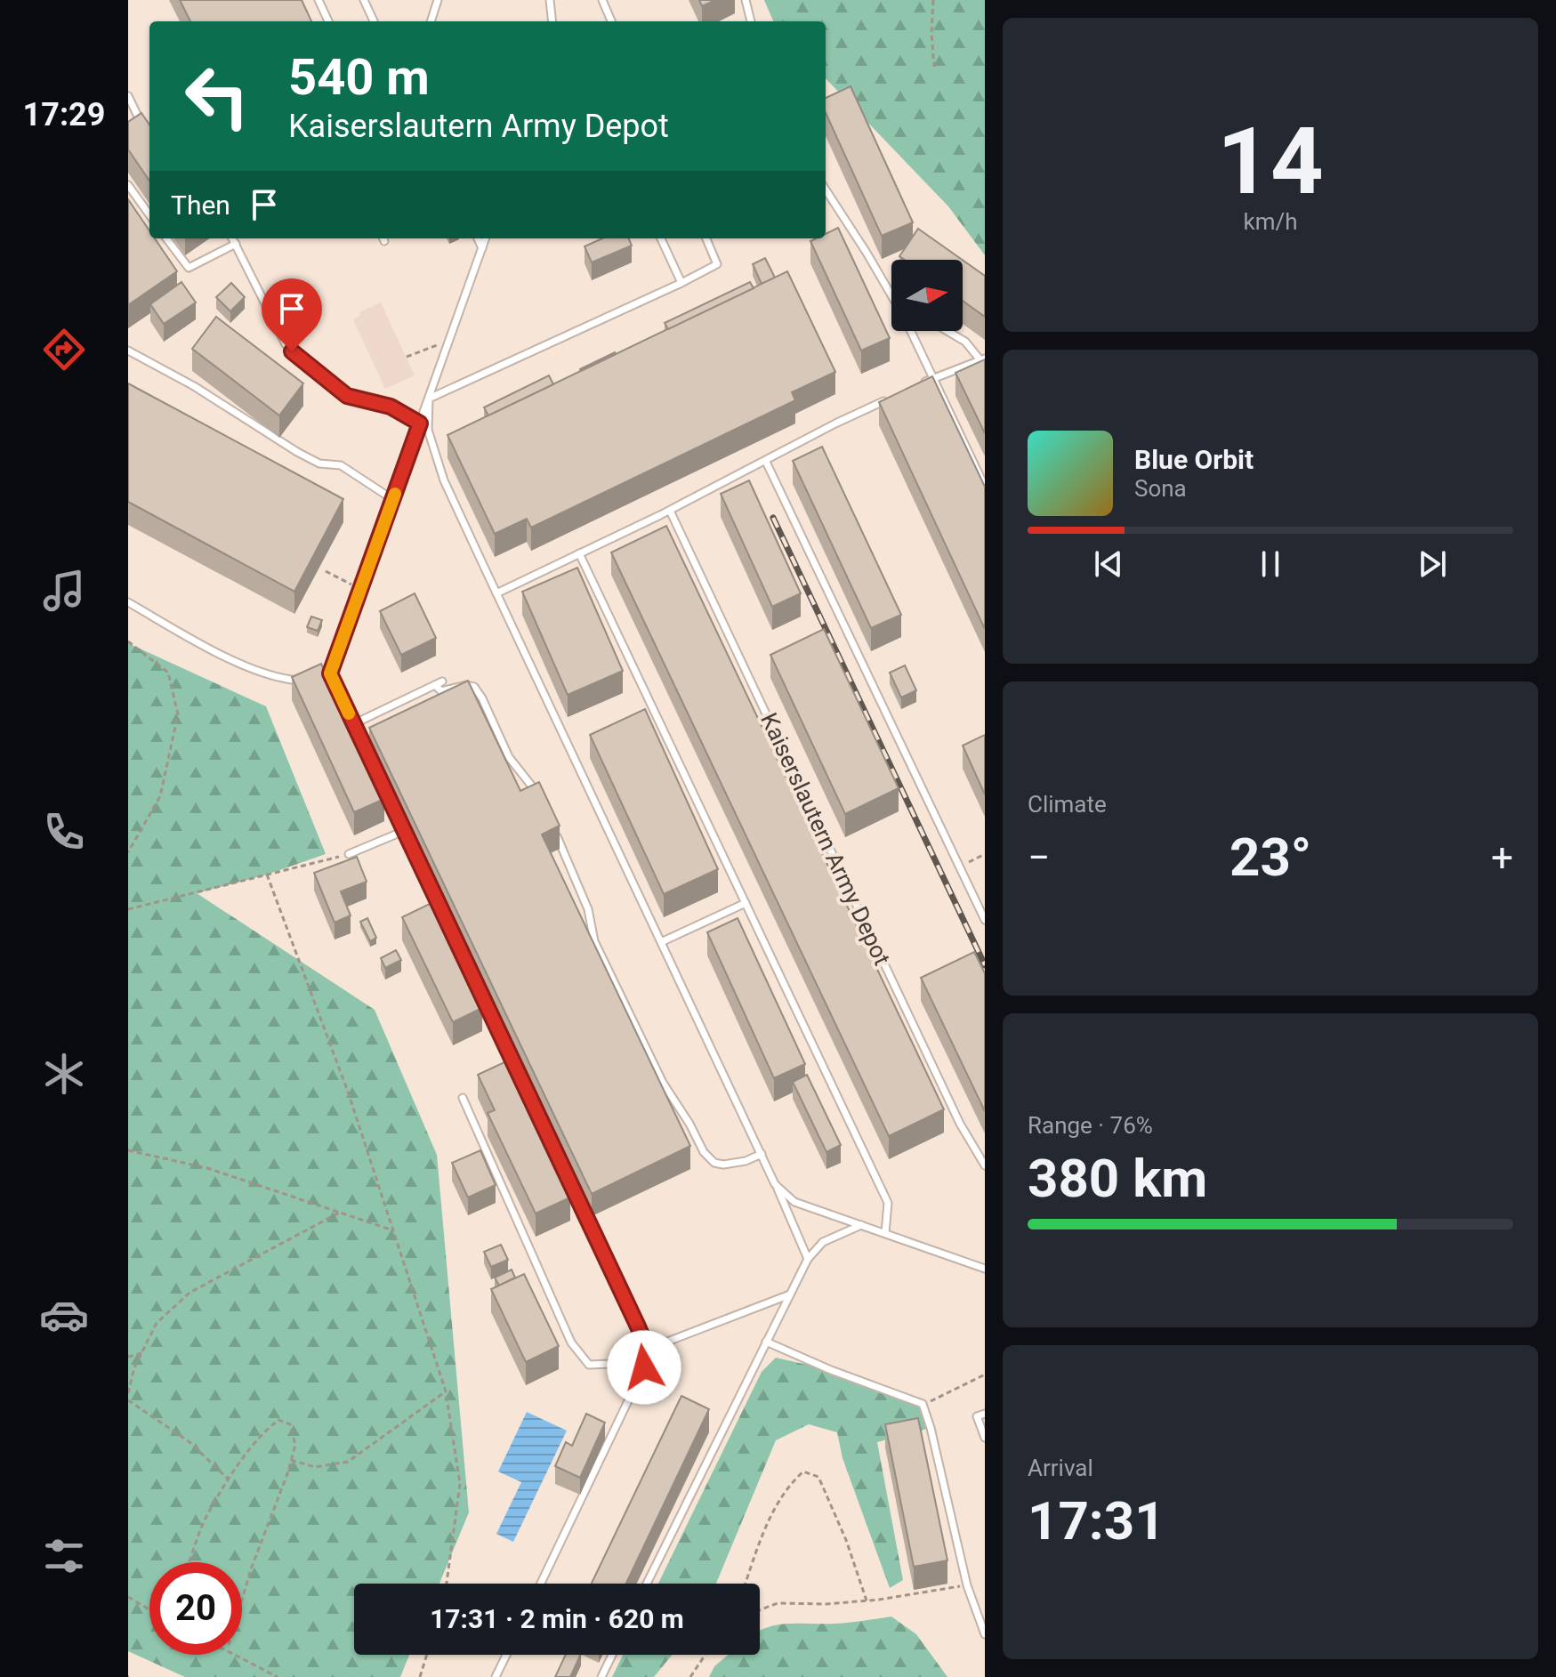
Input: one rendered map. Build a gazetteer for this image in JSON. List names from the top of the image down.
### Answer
{
  "streets": {
    "lane": ["Kaiserslautern Army Depot"]
  },
  "north": "right",
  "page": {
    "tabs": "17:29",
    "tile": [
      ["14", "km/h"],
      "Climate",
      ["Range · 76%", "380 km"],
      ["Arrival", "17:31"]
    ],
    "turn": ["540 m", "Kaiserslautern Army Depot"],
    "then": "Then",
    "song": ["Blue Orbit", "Sona"],
    "heat": ["−", "23°", "+"],
    "limit": "20",
    "trip": "17:31 · 2 min · 620 m"
  }
}
